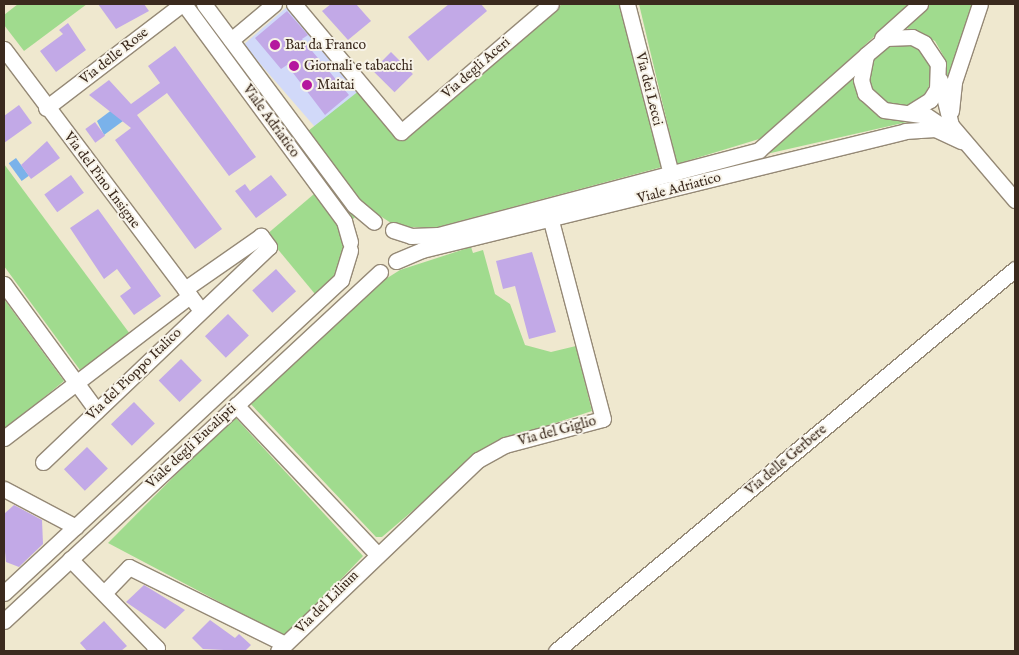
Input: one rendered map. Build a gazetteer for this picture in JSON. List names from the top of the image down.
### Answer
{
  "streets": {
    "street": [
      "Via delle Rose",
      "Via degli Aceri",
      "Via dei Lecci",
      "Viale Adriatico",
      "Via del Pino Insigne",
      "Via del Pioppo Italico",
      "Via del Giglio",
      "Viale degli Eucalipti",
      "Via delle Gerbere",
      "Via del Lilium"
    ]
  },
  "crossings": [
    ["Via delle Rose", "Viale Adriatico"],
    ["Via delle Rose", "Via del Pino Insigne"],
    ["Via dei Lecci", "Viale Adriatico"],
    ["Viale Adriatico", "Via del Giglio"],
    ["Viale Adriatico", "Viale degli Eucalipti"],
    ["Via del Pino Insigne", "Via del Pioppo Italico"],
    ["Via del Giglio", "Via del Lilium"]
  ],
  "places": ["Bar da Franco", "Giornali e tabacchi", "Maitai"]
}
